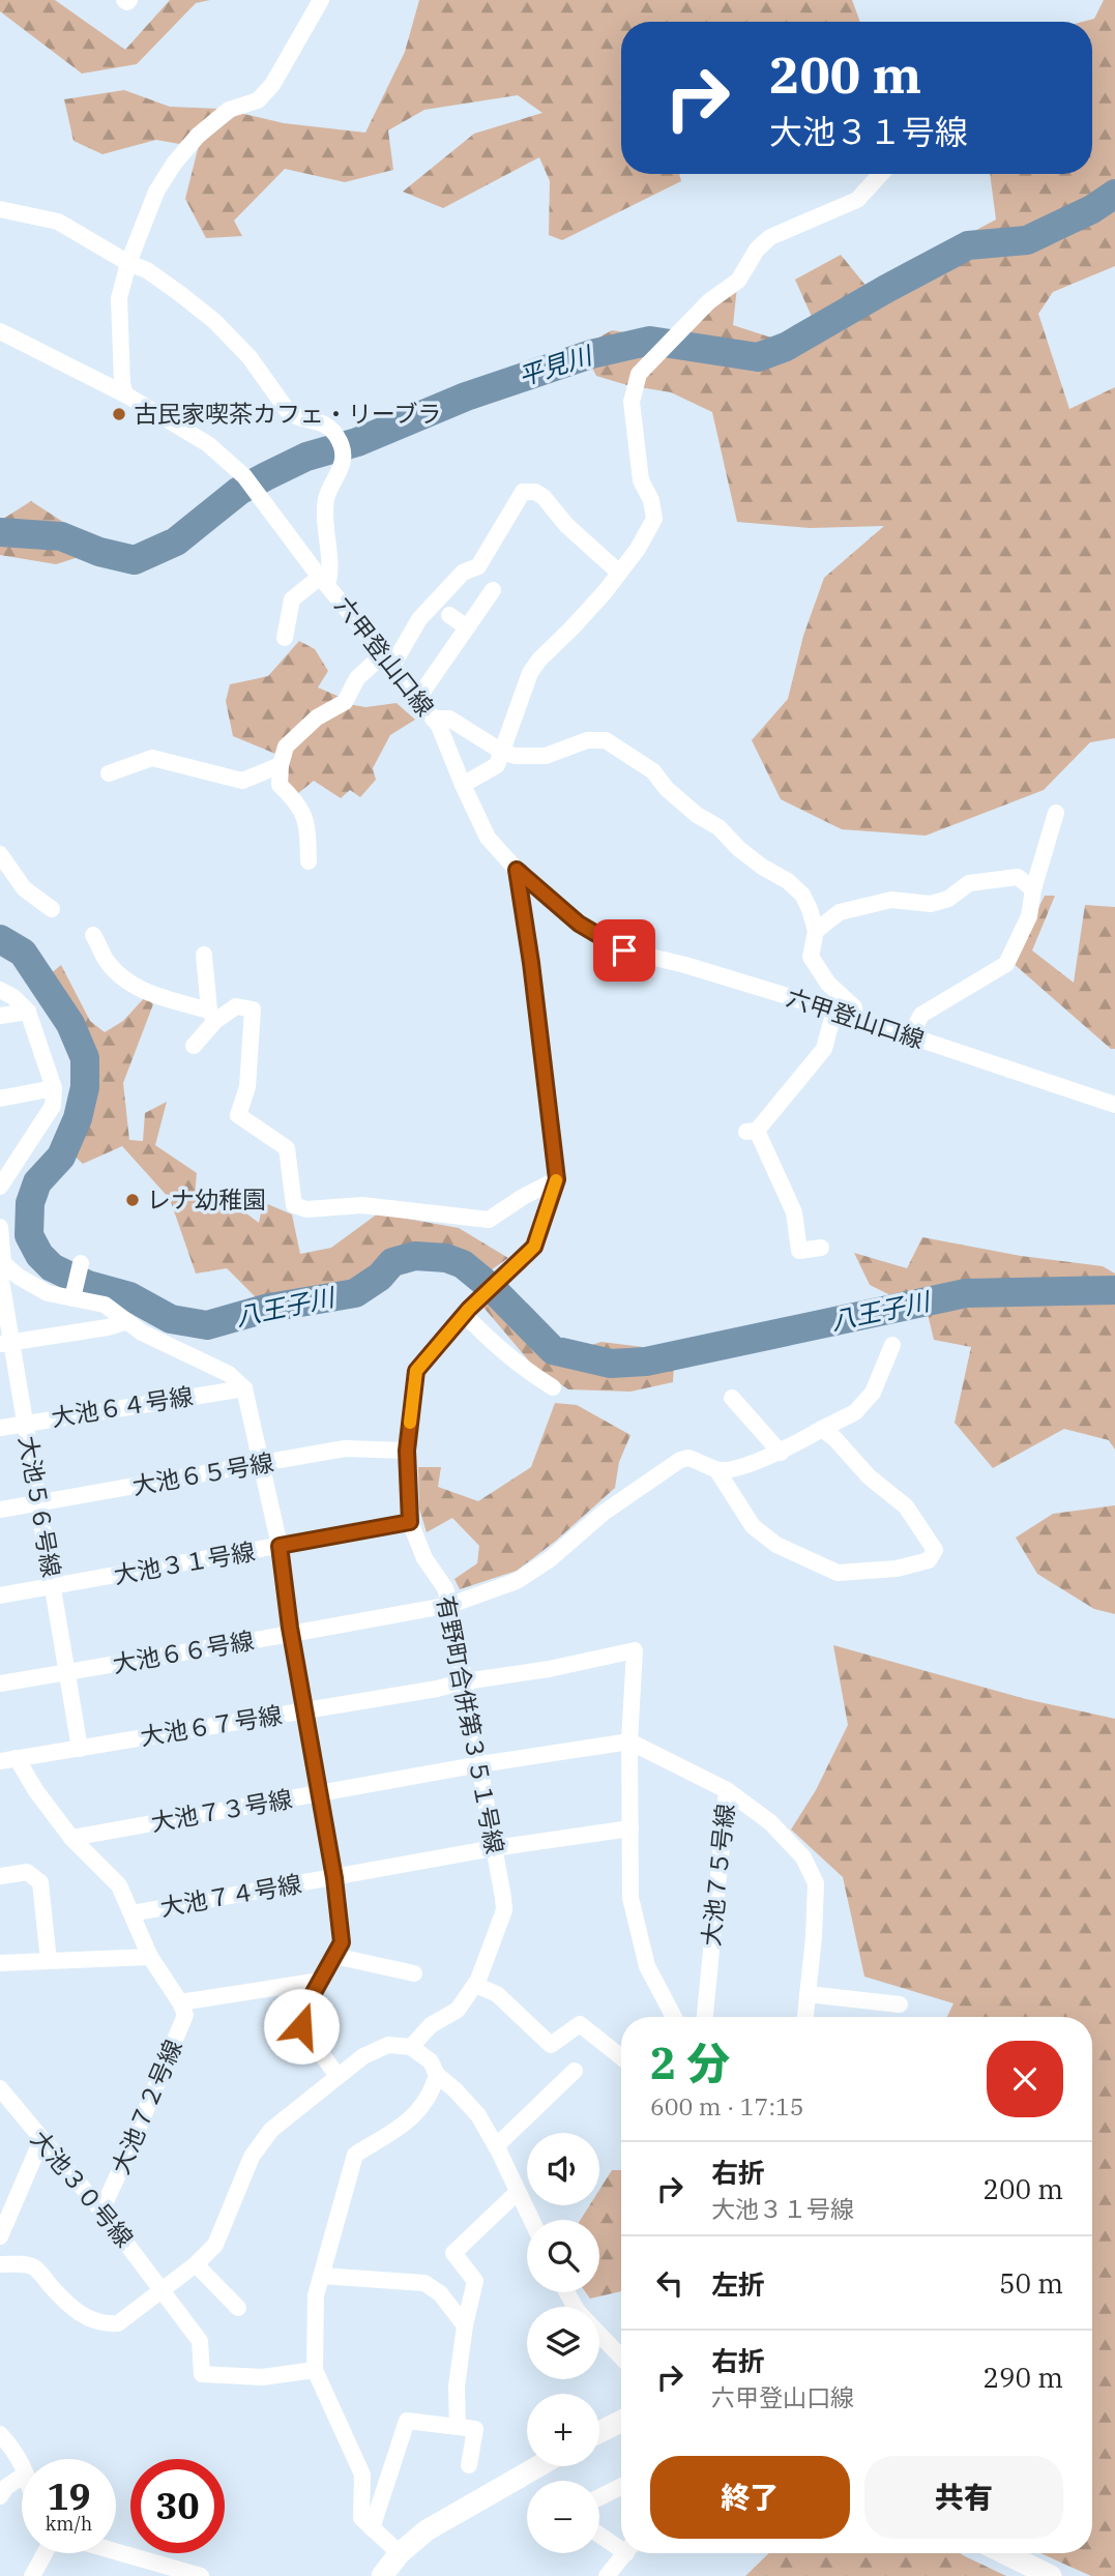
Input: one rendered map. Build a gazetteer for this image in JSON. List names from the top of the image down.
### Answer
{
  "streets": {
    "street": [
      "六甲登山口線",
      "大池６４号線",
      "大池６５号線",
      "大池５６号線",
      "大池３１号線",
      "大池６６号線",
      "有野町合併第３５１号線",
      "大池６７号線",
      "大池７３号線",
      "大池７５号線",
      "大池７４号線",
      "大池７２号線",
      "大池３０号線"
    ]
  },
  "crossings": [
    ["六甲登山口線", "有野町合併第３５１号線"],
    ["大池６４号線", "大池５６号線"],
    ["大池６５号線", "大池５６号線"],
    ["大池６５号線", "有野町合併第３５１号線"],
    ["大池５６号線", "大池３１号線"],
    ["大池５６号線", "大池６６号線"],
    ["大池５６号線", "大池６７号線"],
    ["大池３１号線", "有野町合併第３５１号線"],
    ["大池６６号線", "有野町合併第３５１号線"],
    ["有野町合併第３５１号線", "大池６７号線"],
    ["有野町合併第３５１号線", "大池７３号線"],
    ["有野町合併第３５１号線", "大池７４号線"],
    ["大池６７号線", "大池７３号線"],
    ["大池６７号線", "大池７５号線"],
    ["大池７３号線", "大池７５号線"],
    ["大池７２号線", "大池３０号線"]
  ],
  "water": ["平見川", "八王子川"],
  "places": ["古民家喫茶カフェ・リーブラ", "レナ幼稚園"],
  "page": {
    "turn": ["200 m", "大池３１号線"],
    "heading": ["2 分", "600 m · 17:15"],
    "map_buttons": ["+", "−"],
    "list": [
      {
        "name": "右折",
        "note": "大池３１号線",
        "value": "200 m"
      },
      {
        "name": "左折",
        "value": "50 m"
      },
      {
        "name": "右折",
        "note": "六甲登山口線",
        "value": "290 m"
      }
    ],
    "buttons": ["終了", "共有"],
    "speed": "19 km/h",
    "limit": "30"
  }
}
